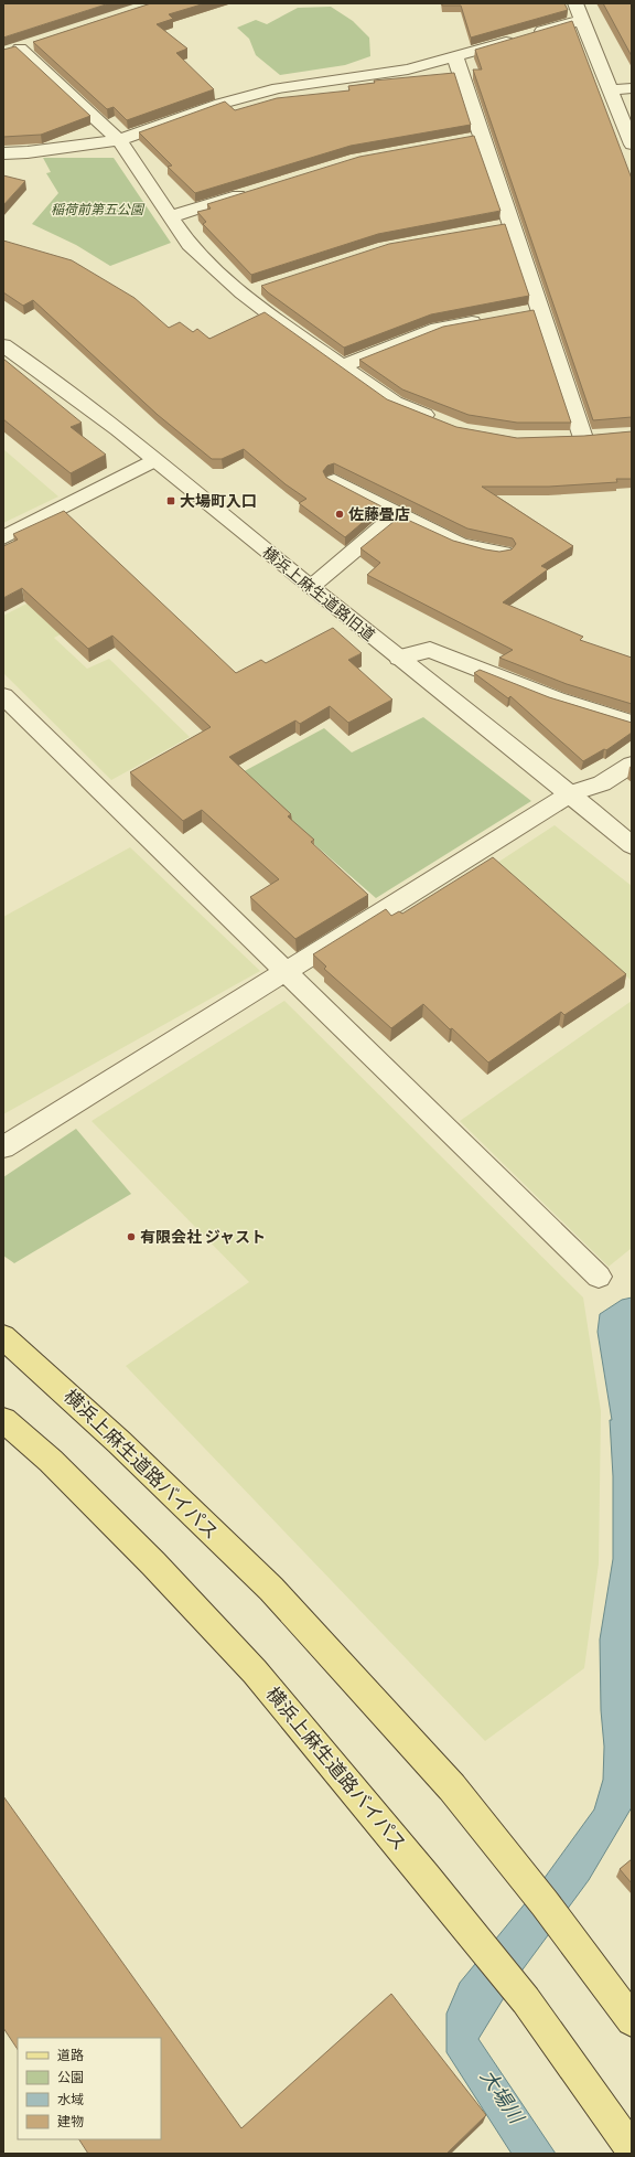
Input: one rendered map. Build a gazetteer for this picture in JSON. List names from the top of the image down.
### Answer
{
  "streets": {
    "main road": ["横浜上麻生道路バイパス"],
    "street": ["横浜上麻生道路旧道"]
  },
  "water": ["大場川"],
  "parks": ["稲荷前第五公園"],
  "places": {
    "transit": ["大場町入口"],
    "other": ["佐藤畳店", "有限会社 ジャスト"]
  },
  "legend": [
    "道路",
    "公園",
    "水域",
    "建物"
  ]
}
